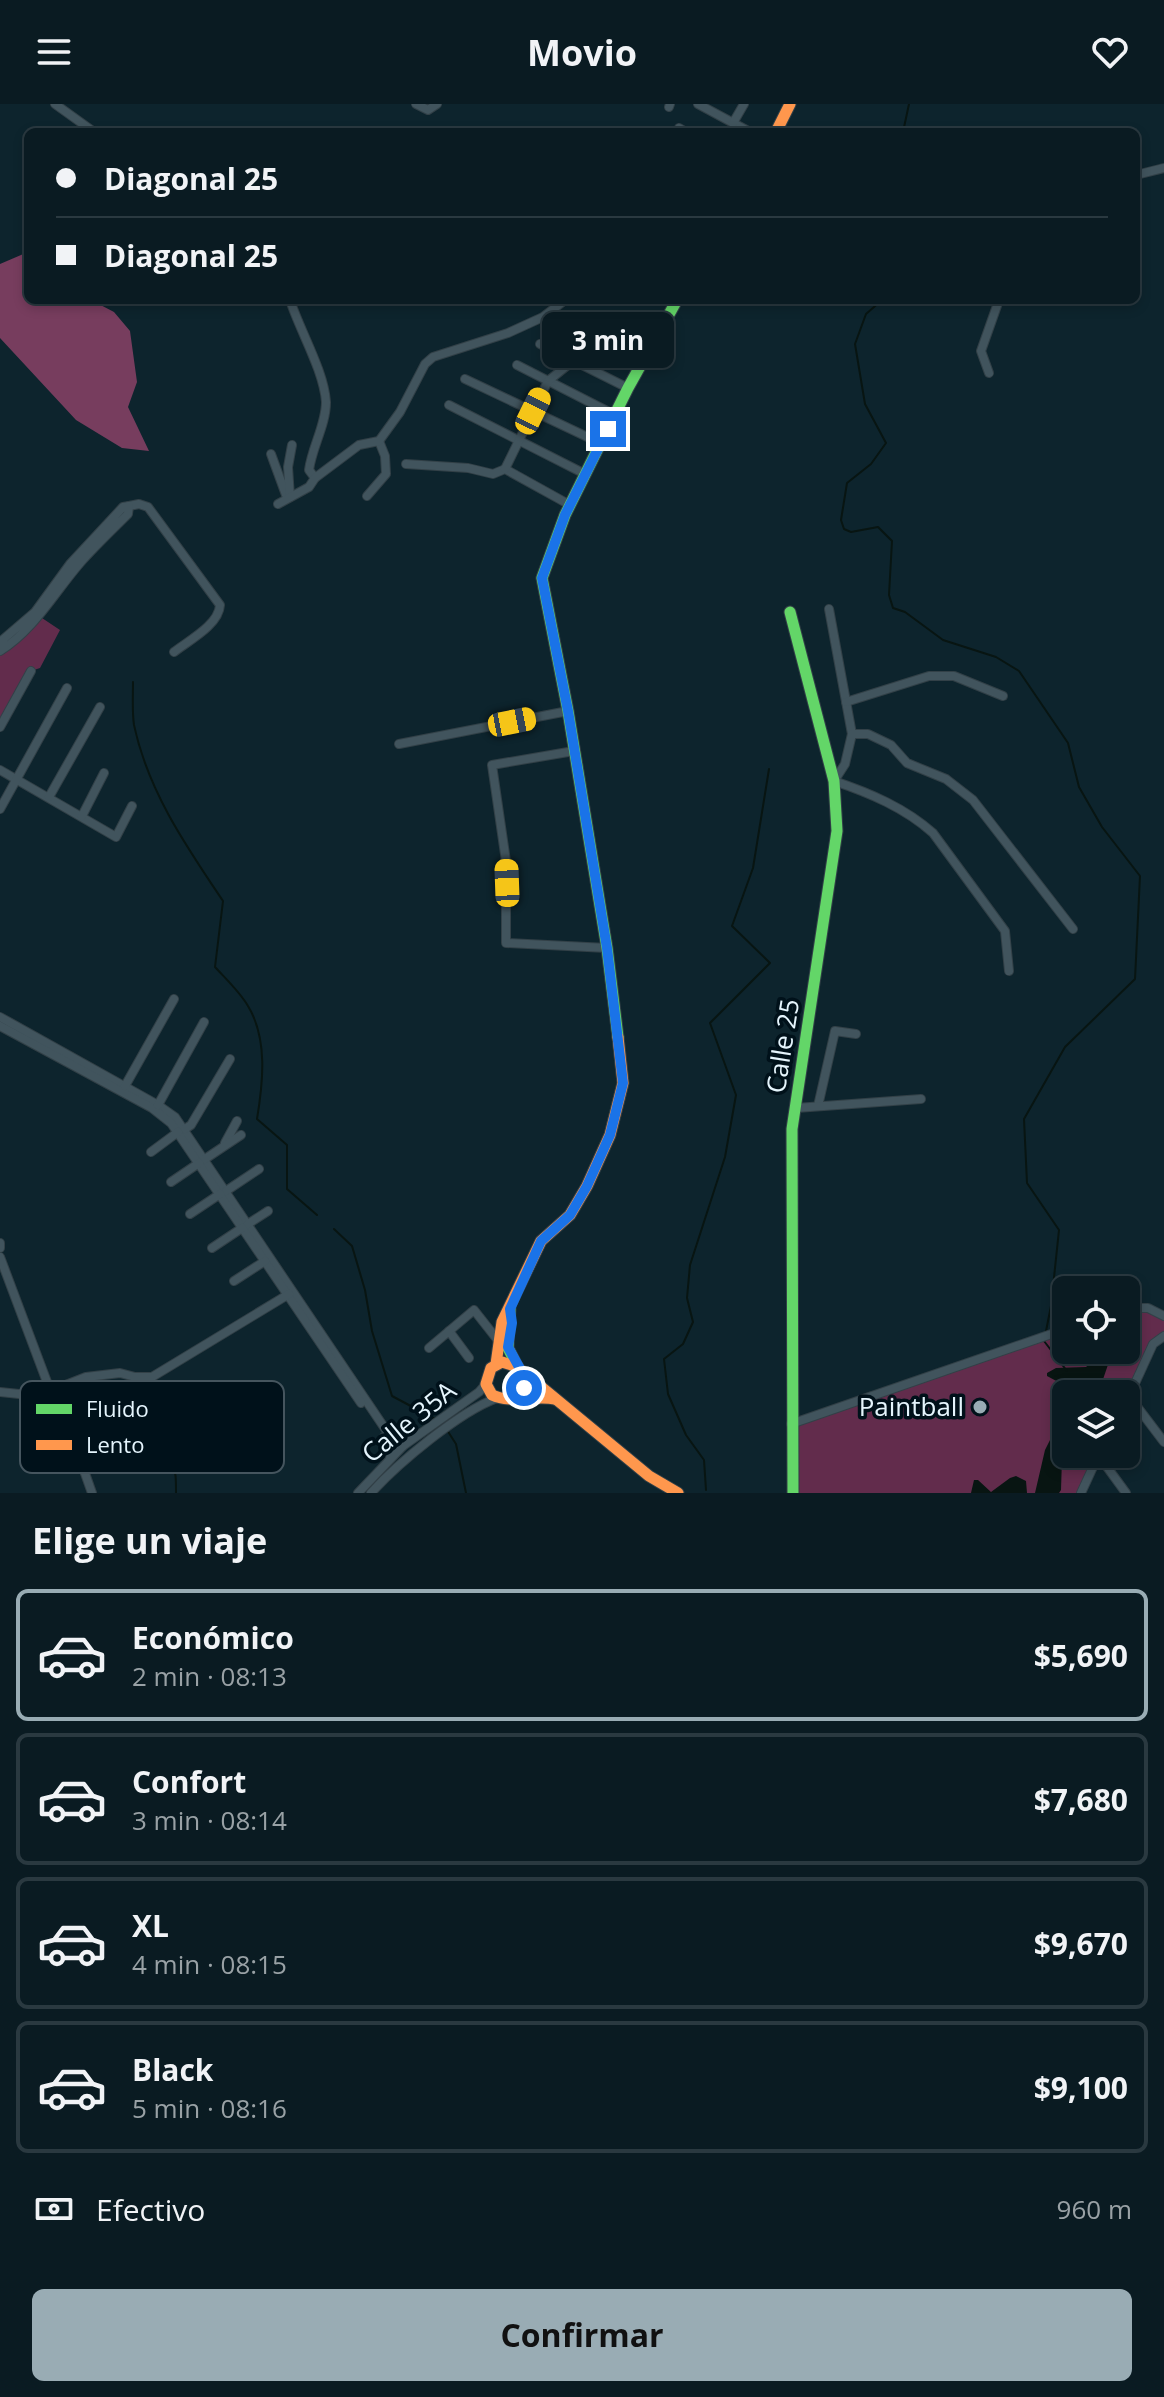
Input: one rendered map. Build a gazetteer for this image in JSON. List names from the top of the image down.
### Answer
{
  "streets": {
    "street": ["Calle 25", "Calle 35A"]
  },
  "places": ["Paintball"],
  "legend": ["Fluido", "Lento"],
  "page": {
    "header": "Movio",
    "banner": ["Diagonal 25", "Diagonal 25"],
    "bubble": "3 min",
    "heading": "Elige un viaje",
    "list": [
      {
        "name": "Económico",
        "note": "2 min · 08:13",
        "value": "$5,690"
      },
      {
        "name": "Confort",
        "note": "3 min · 08:14",
        "value": "$7,680"
      },
      {
        "name": "XL",
        "note": "4 min · 08:15",
        "value": "$9,670"
      },
      {
        "name": "Black",
        "note": "5 min · 08:16",
        "value": "$9,100"
      }
    ],
    "pay": ["Efectivo", "960 m"],
    "buttons": "Confirmar"
  }
}
